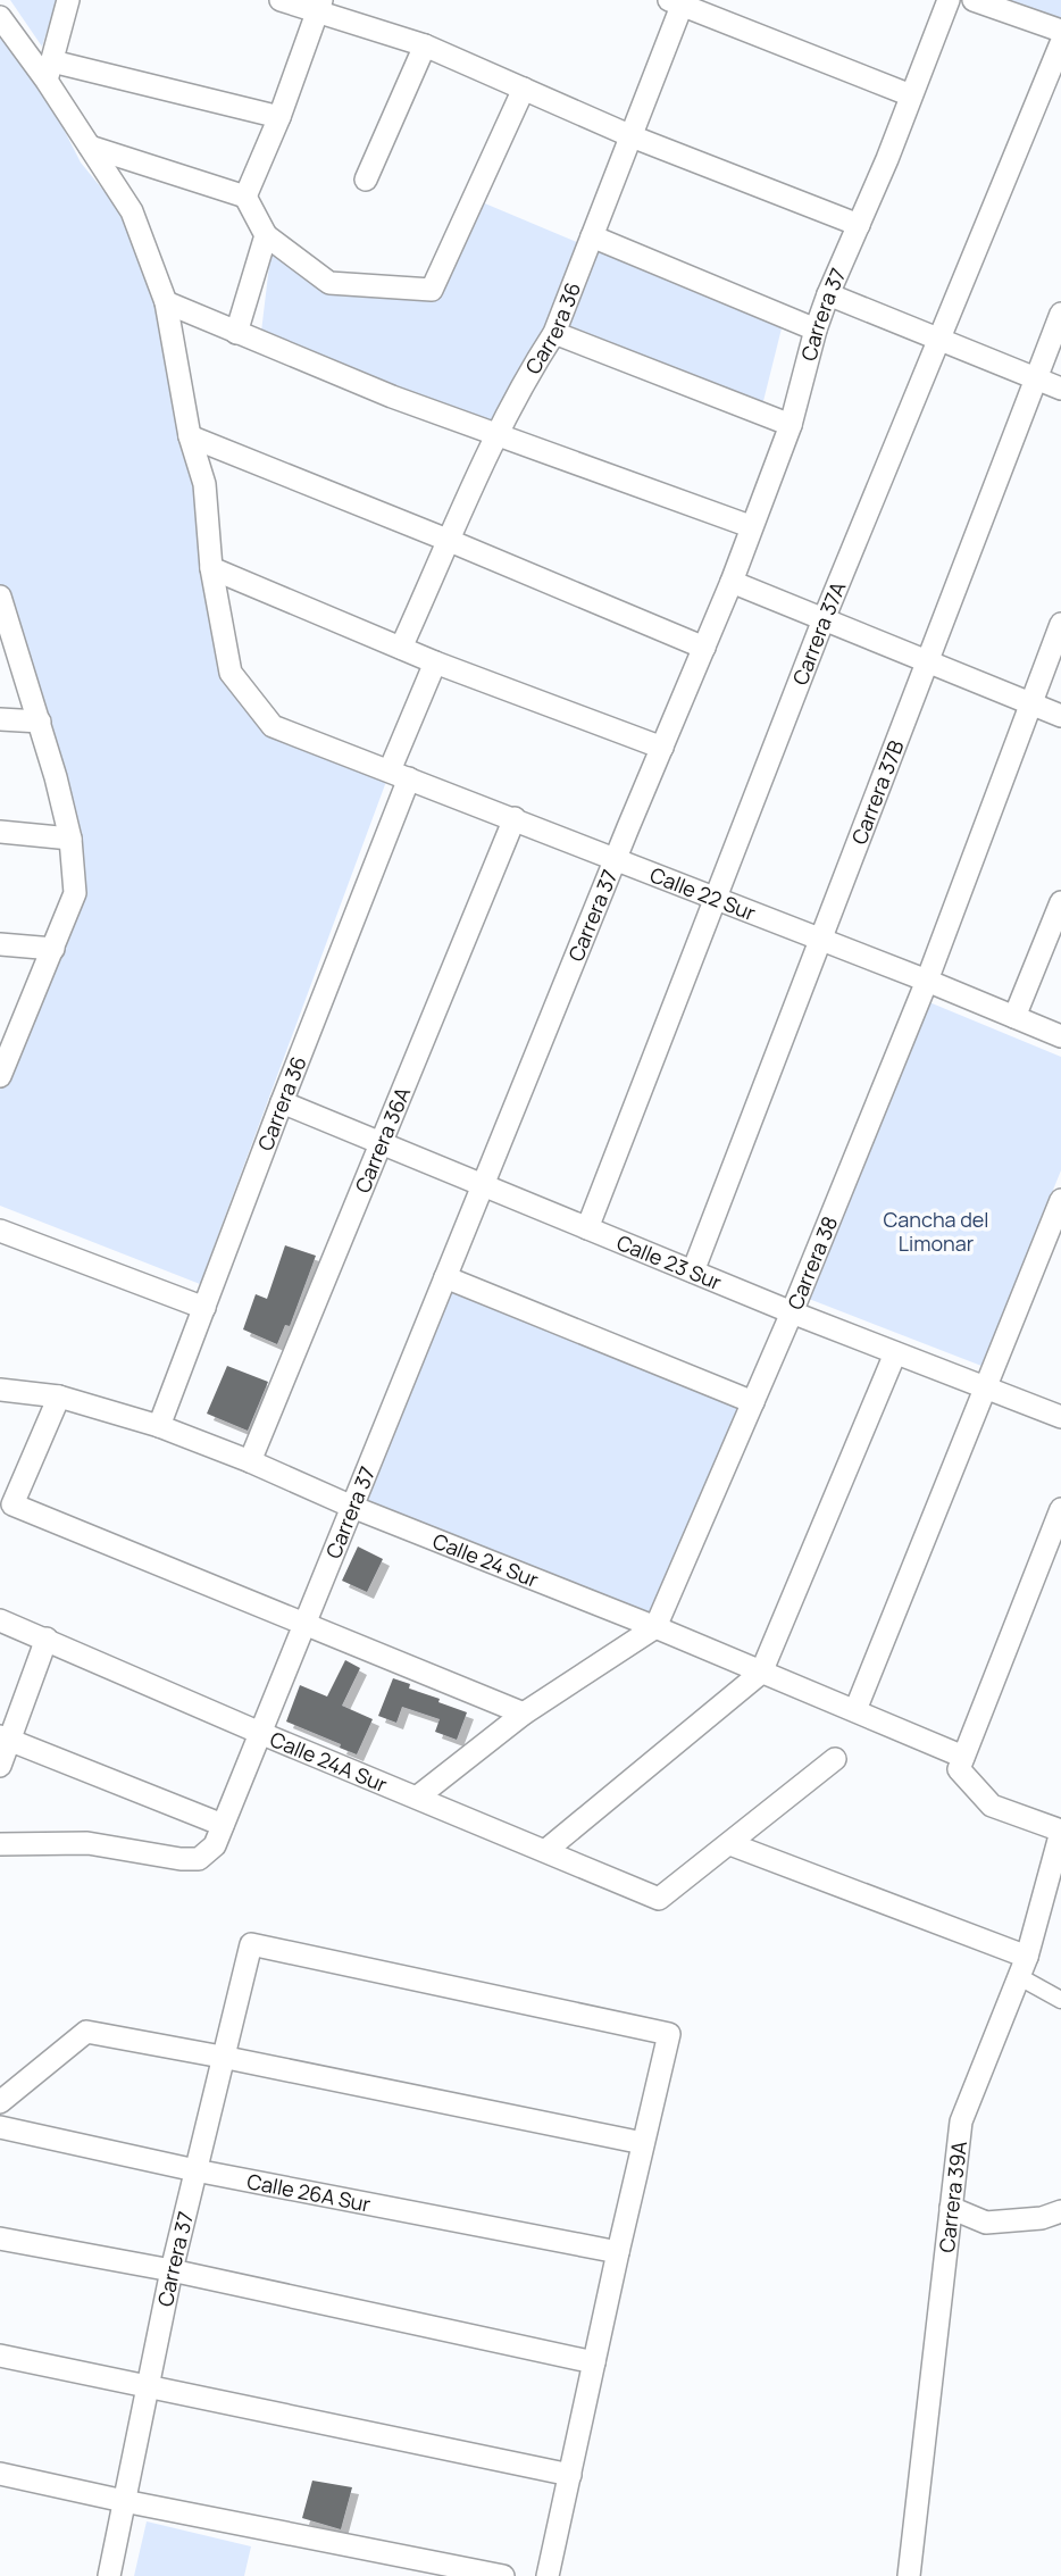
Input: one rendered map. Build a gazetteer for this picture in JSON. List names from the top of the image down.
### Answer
{
  "streets": {
    "street": [
      "Carrera 37",
      "Carrera 36",
      "Carrera 37A",
      "Carrera 37B",
      "Calle 22 Sur",
      "Carrera 36A",
      "Calle 23 Sur",
      "Carrera 38",
      "Calle 24 Sur",
      "Calle 24A Sur",
      "Calle 26A Sur",
      "Carrera 39A"
    ]
  },
  "crossings": [
    ["Carrera 37", "Calle 22 Sur"],
    ["Carrera 37", "Calle 23 Sur"],
    ["Carrera 37", "Calle 24 Sur"],
    ["Carrera 37", "Calle 24A Sur"],
    ["Carrera 37", "Calle 26A Sur"],
    ["Carrera 36", "Calle 22 Sur"],
    ["Carrera 36", "Calle 23 Sur"],
    ["Carrera 36", "Calle 24 Sur"],
    ["Carrera 37A", "Calle 22 Sur"],
    ["Carrera 37A", "Calle 23 Sur"],
    ["Carrera 37B", "Calle 22 Sur"],
    ["Carrera 37B", "Calle 23 Sur"],
    ["Calle 22 Sur", "Carrera 36A"],
    ["Calle 22 Sur", "Carrera 38"],
    ["Carrera 36A", "Calle 23 Sur"],
    ["Carrera 36A", "Calle 24 Sur"],
    ["Calle 23 Sur", "Carrera 38"],
    ["Carrera 38", "Calle 24 Sur"],
    ["Calle 24 Sur", "Carrera 39A"]
  ],
  "parks": ["Cancha del Limonar"]
}
